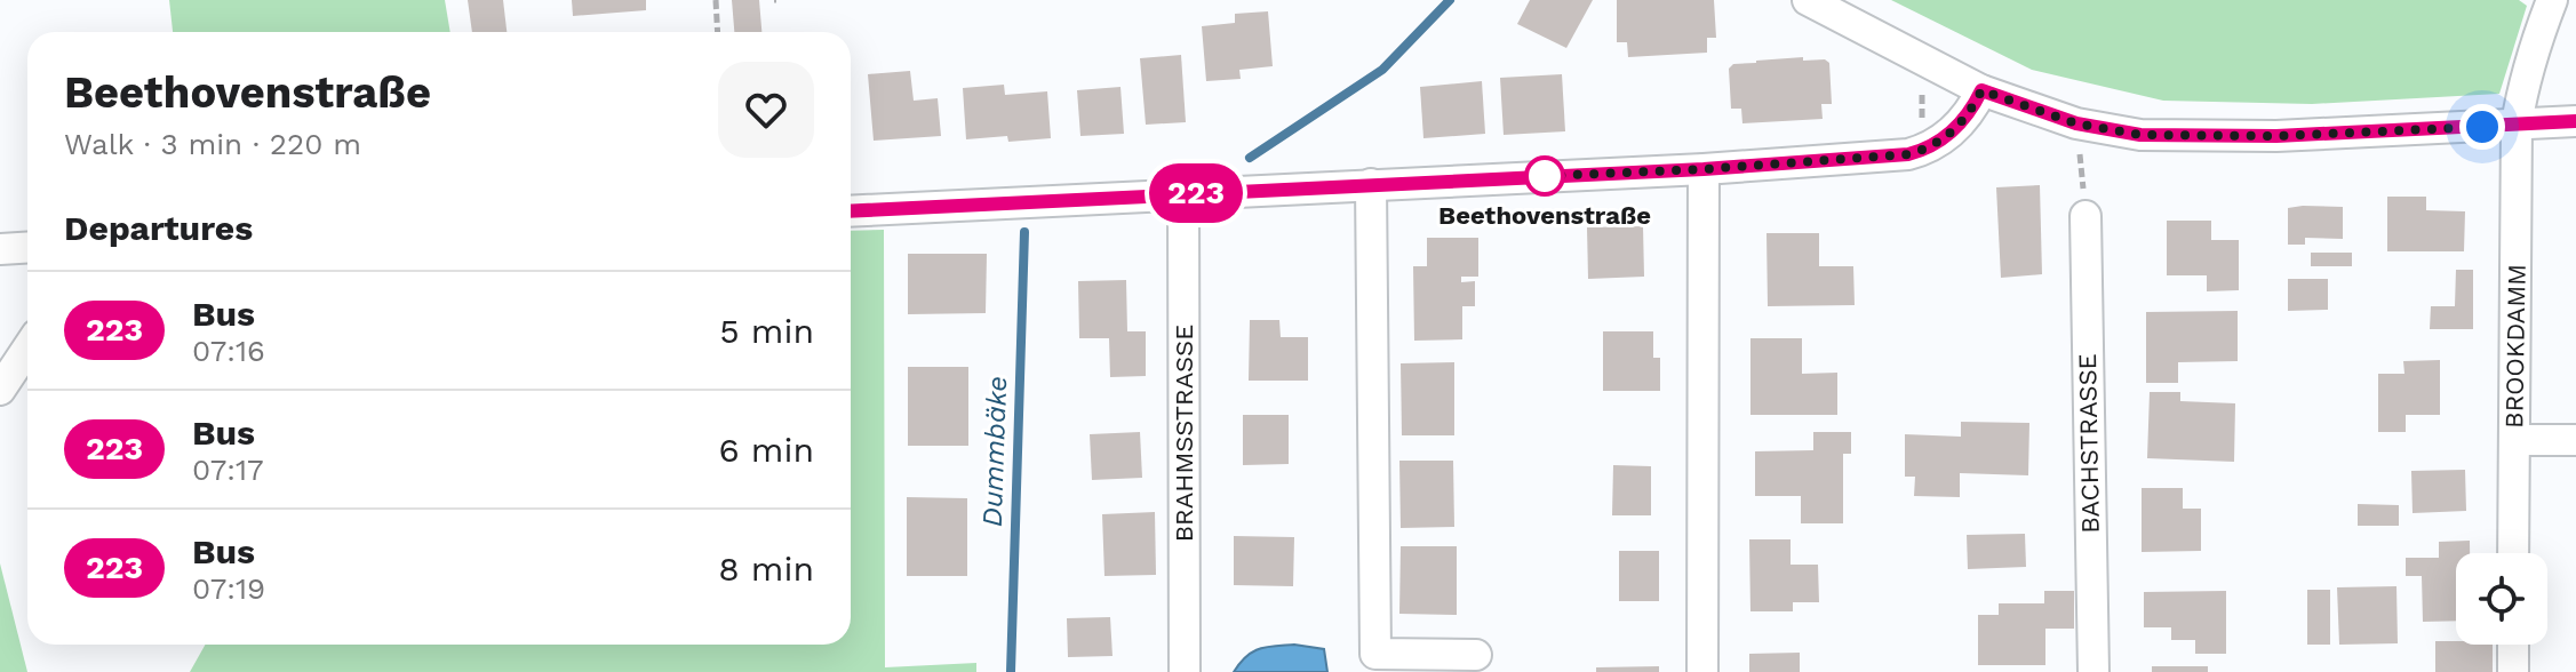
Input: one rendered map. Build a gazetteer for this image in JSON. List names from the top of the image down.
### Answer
{
  "streets": {
    "street": ["BROOKDAMM", "BRAHMSSTRASSE", "BACHSTRASSE"]
  },
  "water": ["Dummbäke"],
  "places": ["Beethovenstraße"],
  "lines": ["bus line 223"],
  "page": {
    "on_map": "223",
    "heading": [
      ["Beethovenstraße", "Walk · 3 min · 220 m"],
      "Departures"
    ],
    "list": [
      {
        "mark": "223",
        "name": "Bus",
        "note": "07:16",
        "value": "5 min"
      },
      {
        "mark": "223",
        "name": "Bus",
        "note": "07:17",
        "value": "6 min"
      },
      {
        "mark": "223",
        "name": "Bus",
        "note": "07:19",
        "value": "8 min"
      }
    ]
  }
}
